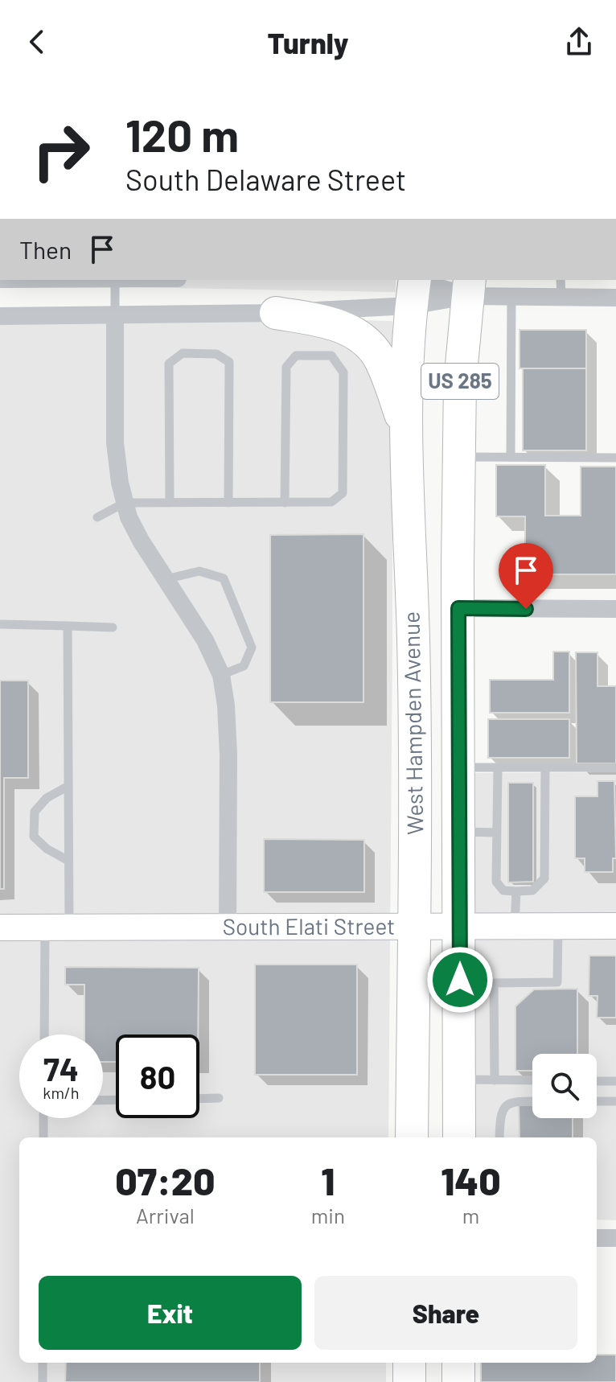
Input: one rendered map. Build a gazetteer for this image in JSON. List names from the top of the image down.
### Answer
{
  "streets": {
    "highway": ["US 285", "West Hampden Avenue"],
    "street": ["South Elati Street"]
  },
  "crossings": [
    ["West Hampden Avenue", "South Elati Street"]
  ],
  "page": {
    "header": "Turnly",
    "turn": ["120 m", "South Delaware Street"],
    "then": "Then",
    "speed": "74 km/h",
    "limit": "80",
    "eta": [
      "07:20",
      "Arrival",
      "1",
      "min",
      "140",
      "m"
    ],
    "buttons": ["Exit", "Share"]
  }
}
